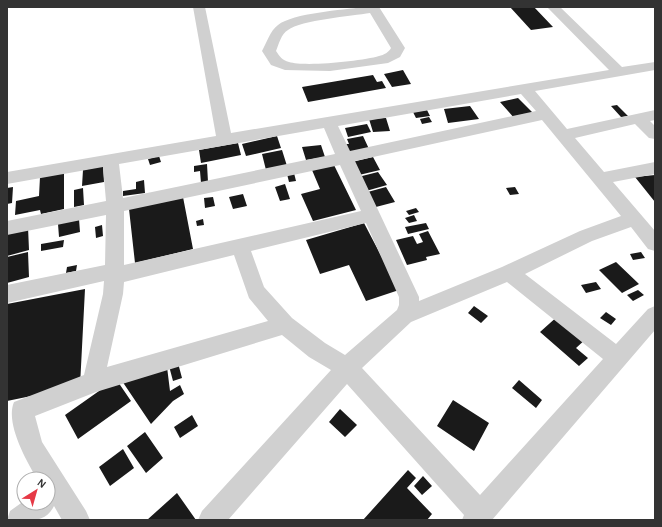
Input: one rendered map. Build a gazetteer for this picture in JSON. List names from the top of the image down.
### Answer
{
  "north": "top right"
}
